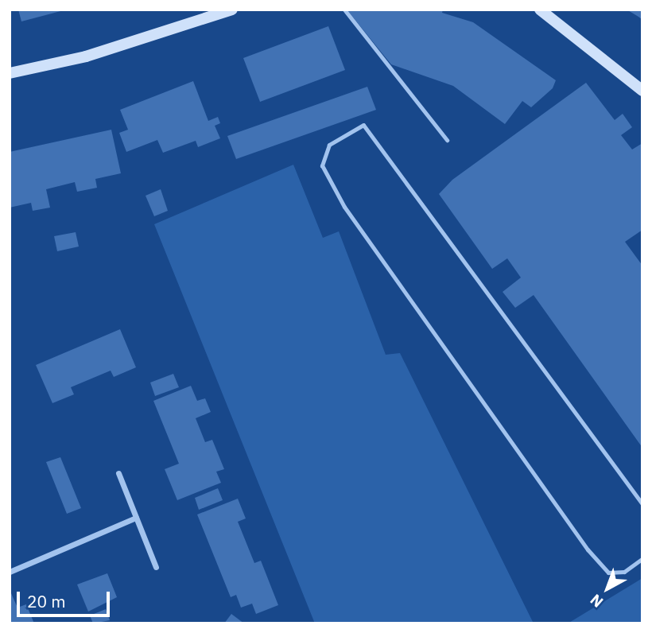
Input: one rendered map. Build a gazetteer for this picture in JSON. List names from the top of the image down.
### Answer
{
  "scale_bar": "20 m",
  "north": "bottom left"
}
